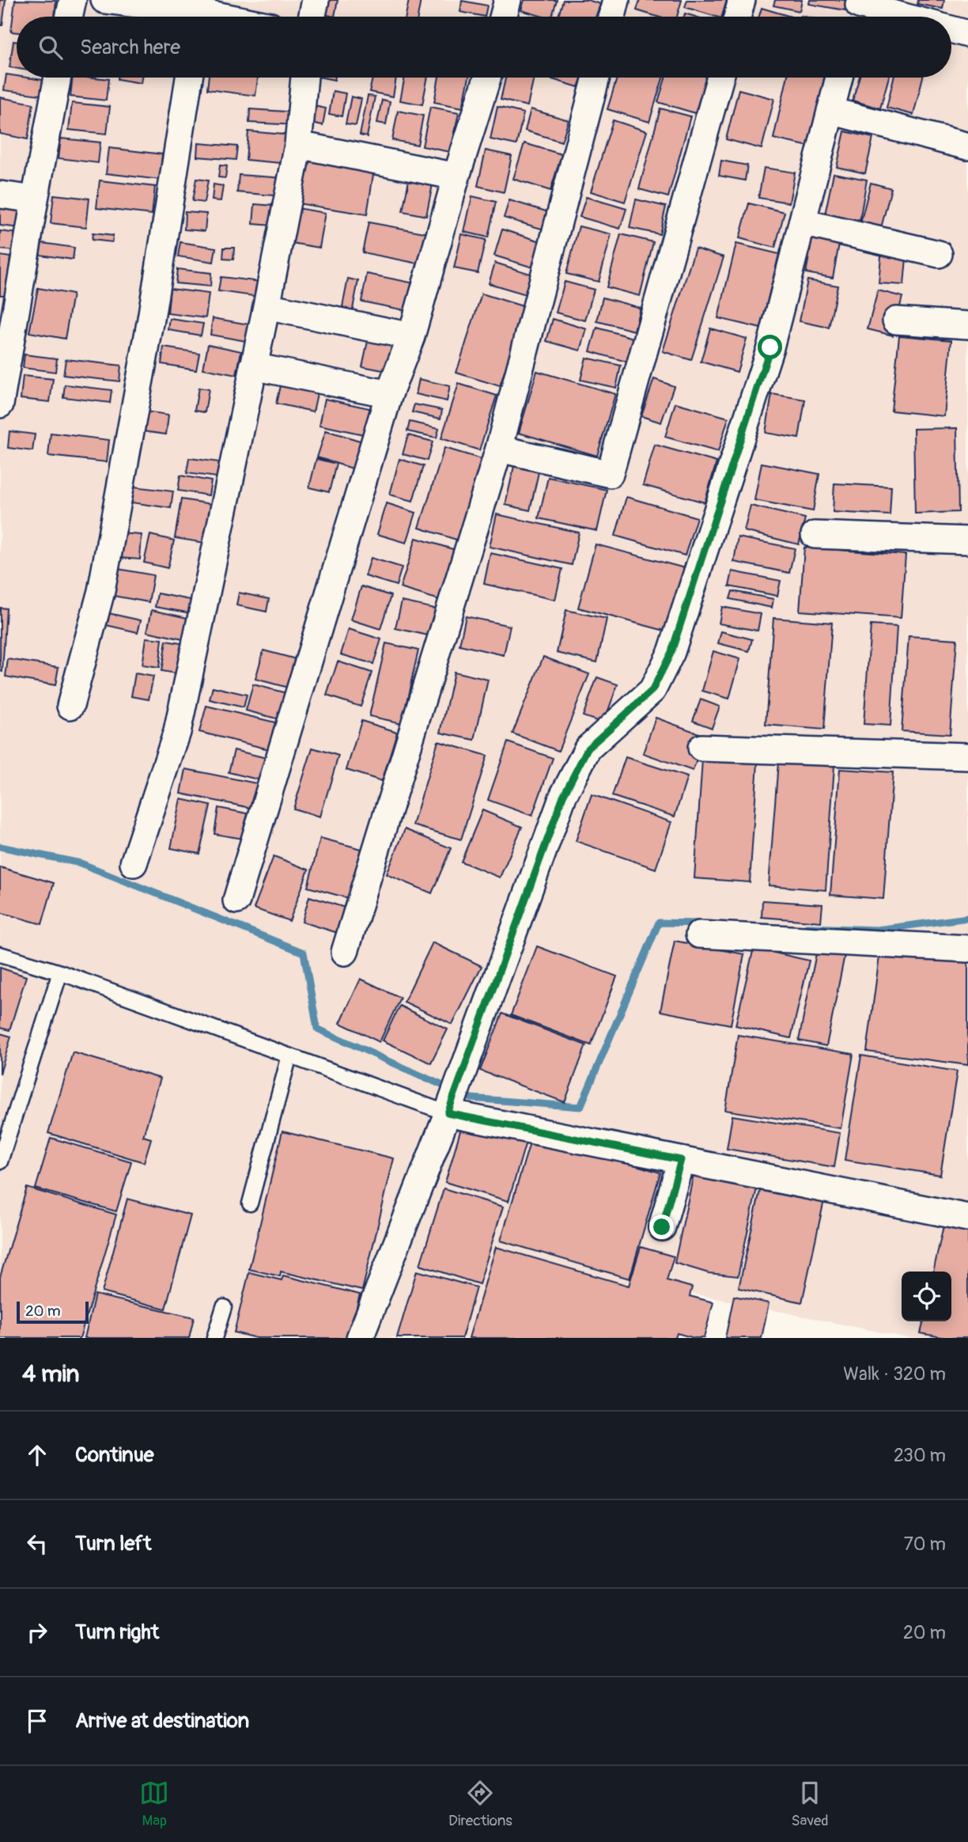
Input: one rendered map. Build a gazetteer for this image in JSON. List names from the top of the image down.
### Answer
{
  "scale_bar": "20 m",
  "page": {
    "search": "Search here",
    "scale": "20 m",
    "heading": ["4 min", "Walk · 320 m"],
    "list": [
      ["Continue", "230 m"],
      ["Turn left", "70 m"],
      ["Turn right", "20 m"],
      "Arrive at destination"
    ],
    "nav": ["Map", "Directions", "Saved"]
  }
}
